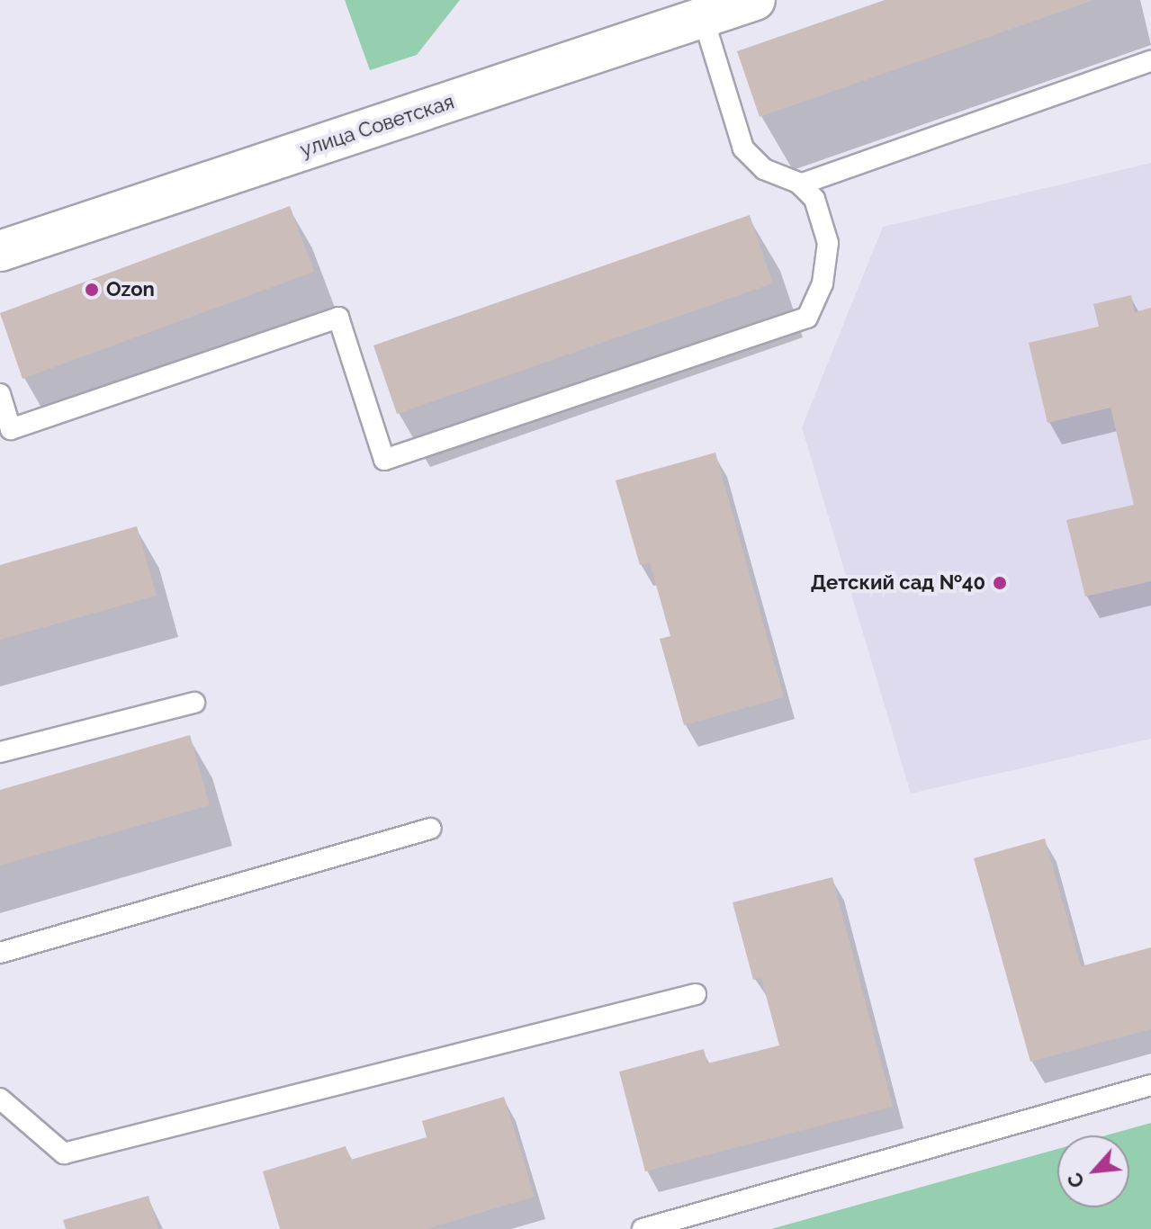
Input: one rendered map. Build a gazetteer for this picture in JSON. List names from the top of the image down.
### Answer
{
  "streets": {
    "street": ["улица Советская"]
  },
  "places": ["Ozon", "Детский сад №40"],
  "north": "bottom left"
}
